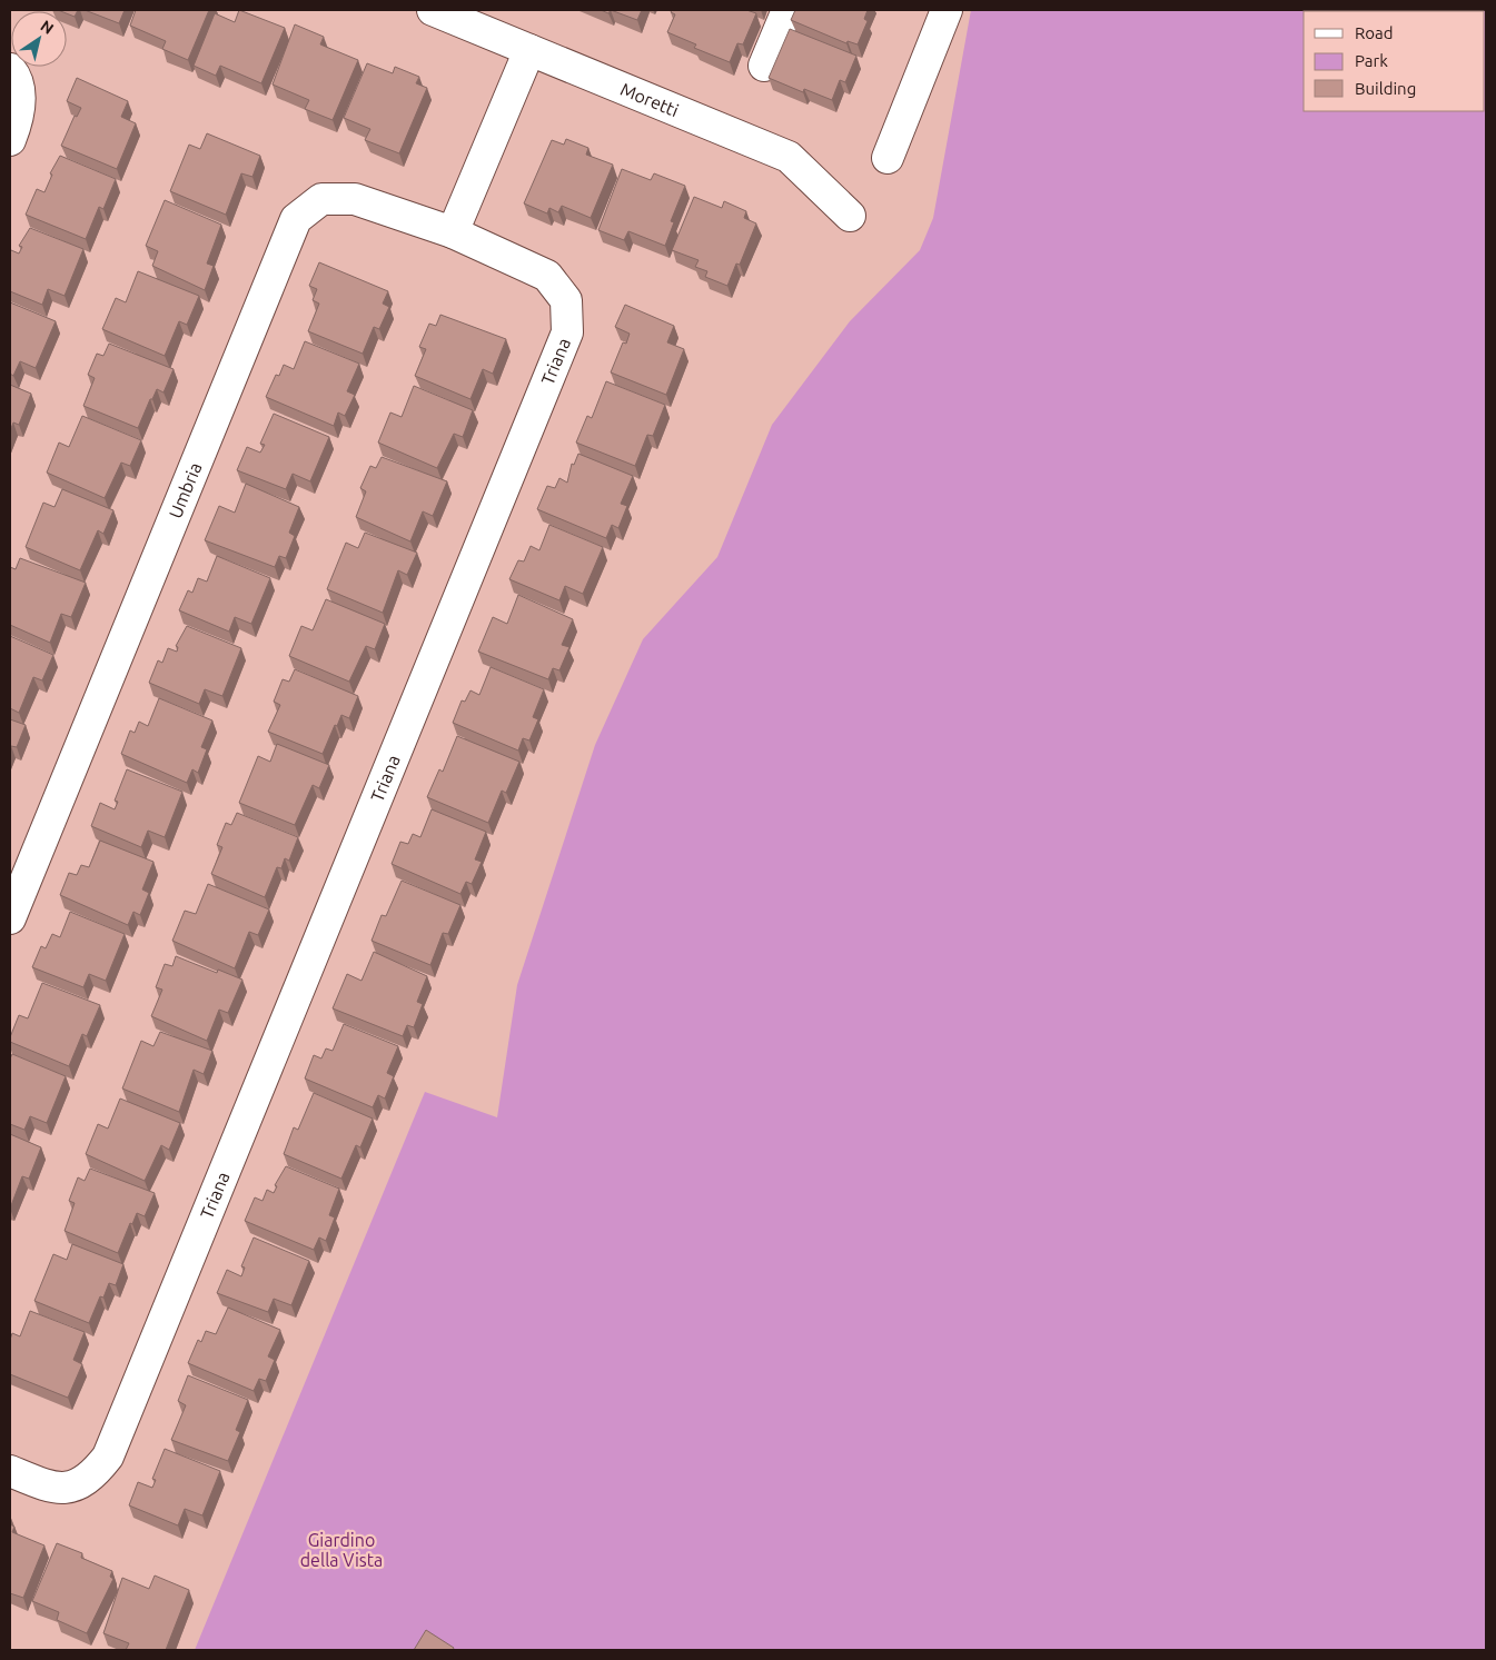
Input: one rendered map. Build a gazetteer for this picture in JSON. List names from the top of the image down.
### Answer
{
  "streets": {
    "street": ["Moretti", "Triana", "Umbria"]
  },
  "crossings": [
    ["Triana", "Umbria"]
  ],
  "parks": ["Giardino della Vista"],
  "legend": ["Road", "Park", "Building"],
  "north": "top right"
}
